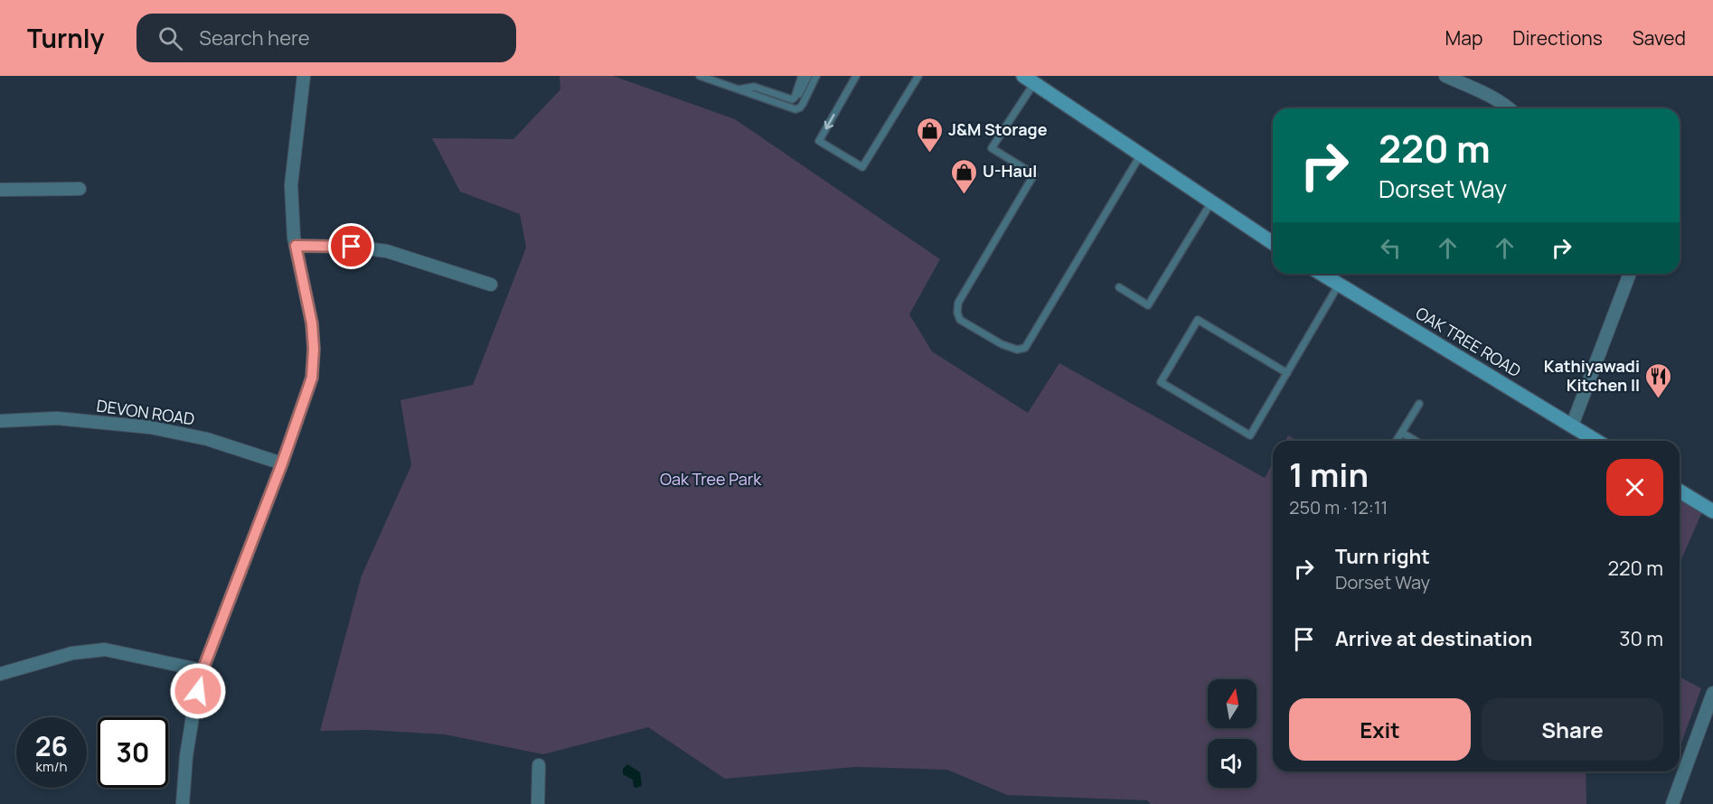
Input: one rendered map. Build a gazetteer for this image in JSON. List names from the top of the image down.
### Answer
{
  "streets": {
    "main road": ["OAK TREE ROAD"],
    "street": ["DEVON ROAD"]
  },
  "parks": ["Oak Tree Park"],
  "places": {
    "shop": ["J&M Storage", "U-Haul"],
    "restaurant": ["Kathiyawadi Kitchen II"]
  },
  "north": "top",
  "page": {
    "header": "Turnly",
    "search": "Search here",
    "nav": ["Map", "Directions", "Saved"],
    "turn": ["220 m", "Dorset Way"],
    "heading": ["1 min", "250 m · 12:11"],
    "list": [
      {
        "name": "Turn right",
        "note": "Dorset Way",
        "value": "220 m"
      },
      {
        "name": "Arrive at destination",
        "value": "30 m"
      }
    ],
    "buttons": ["Exit", "Share"],
    "speed": "26 km/h",
    "limit": "30"
  }
}
